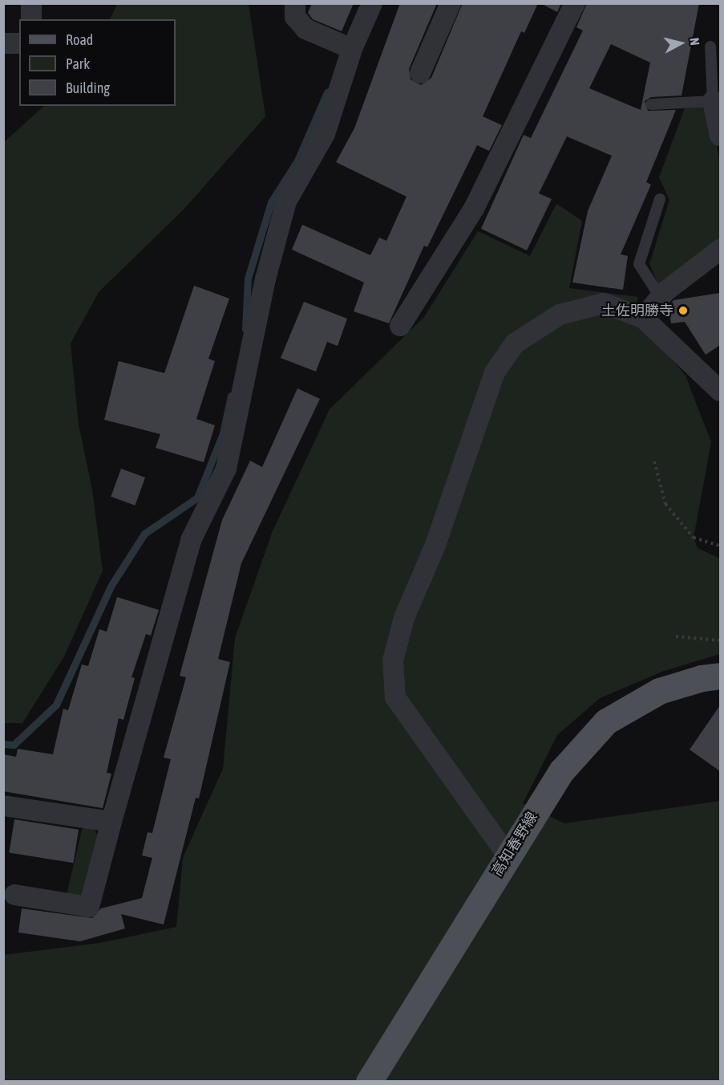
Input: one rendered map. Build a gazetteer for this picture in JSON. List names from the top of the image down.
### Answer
{
  "streets": {
    "main road": ["高知春野線"]
  },
  "places": ["土佐明勝寺"],
  "legend": ["Road", "Park", "Building"],
  "north": "right"
}
